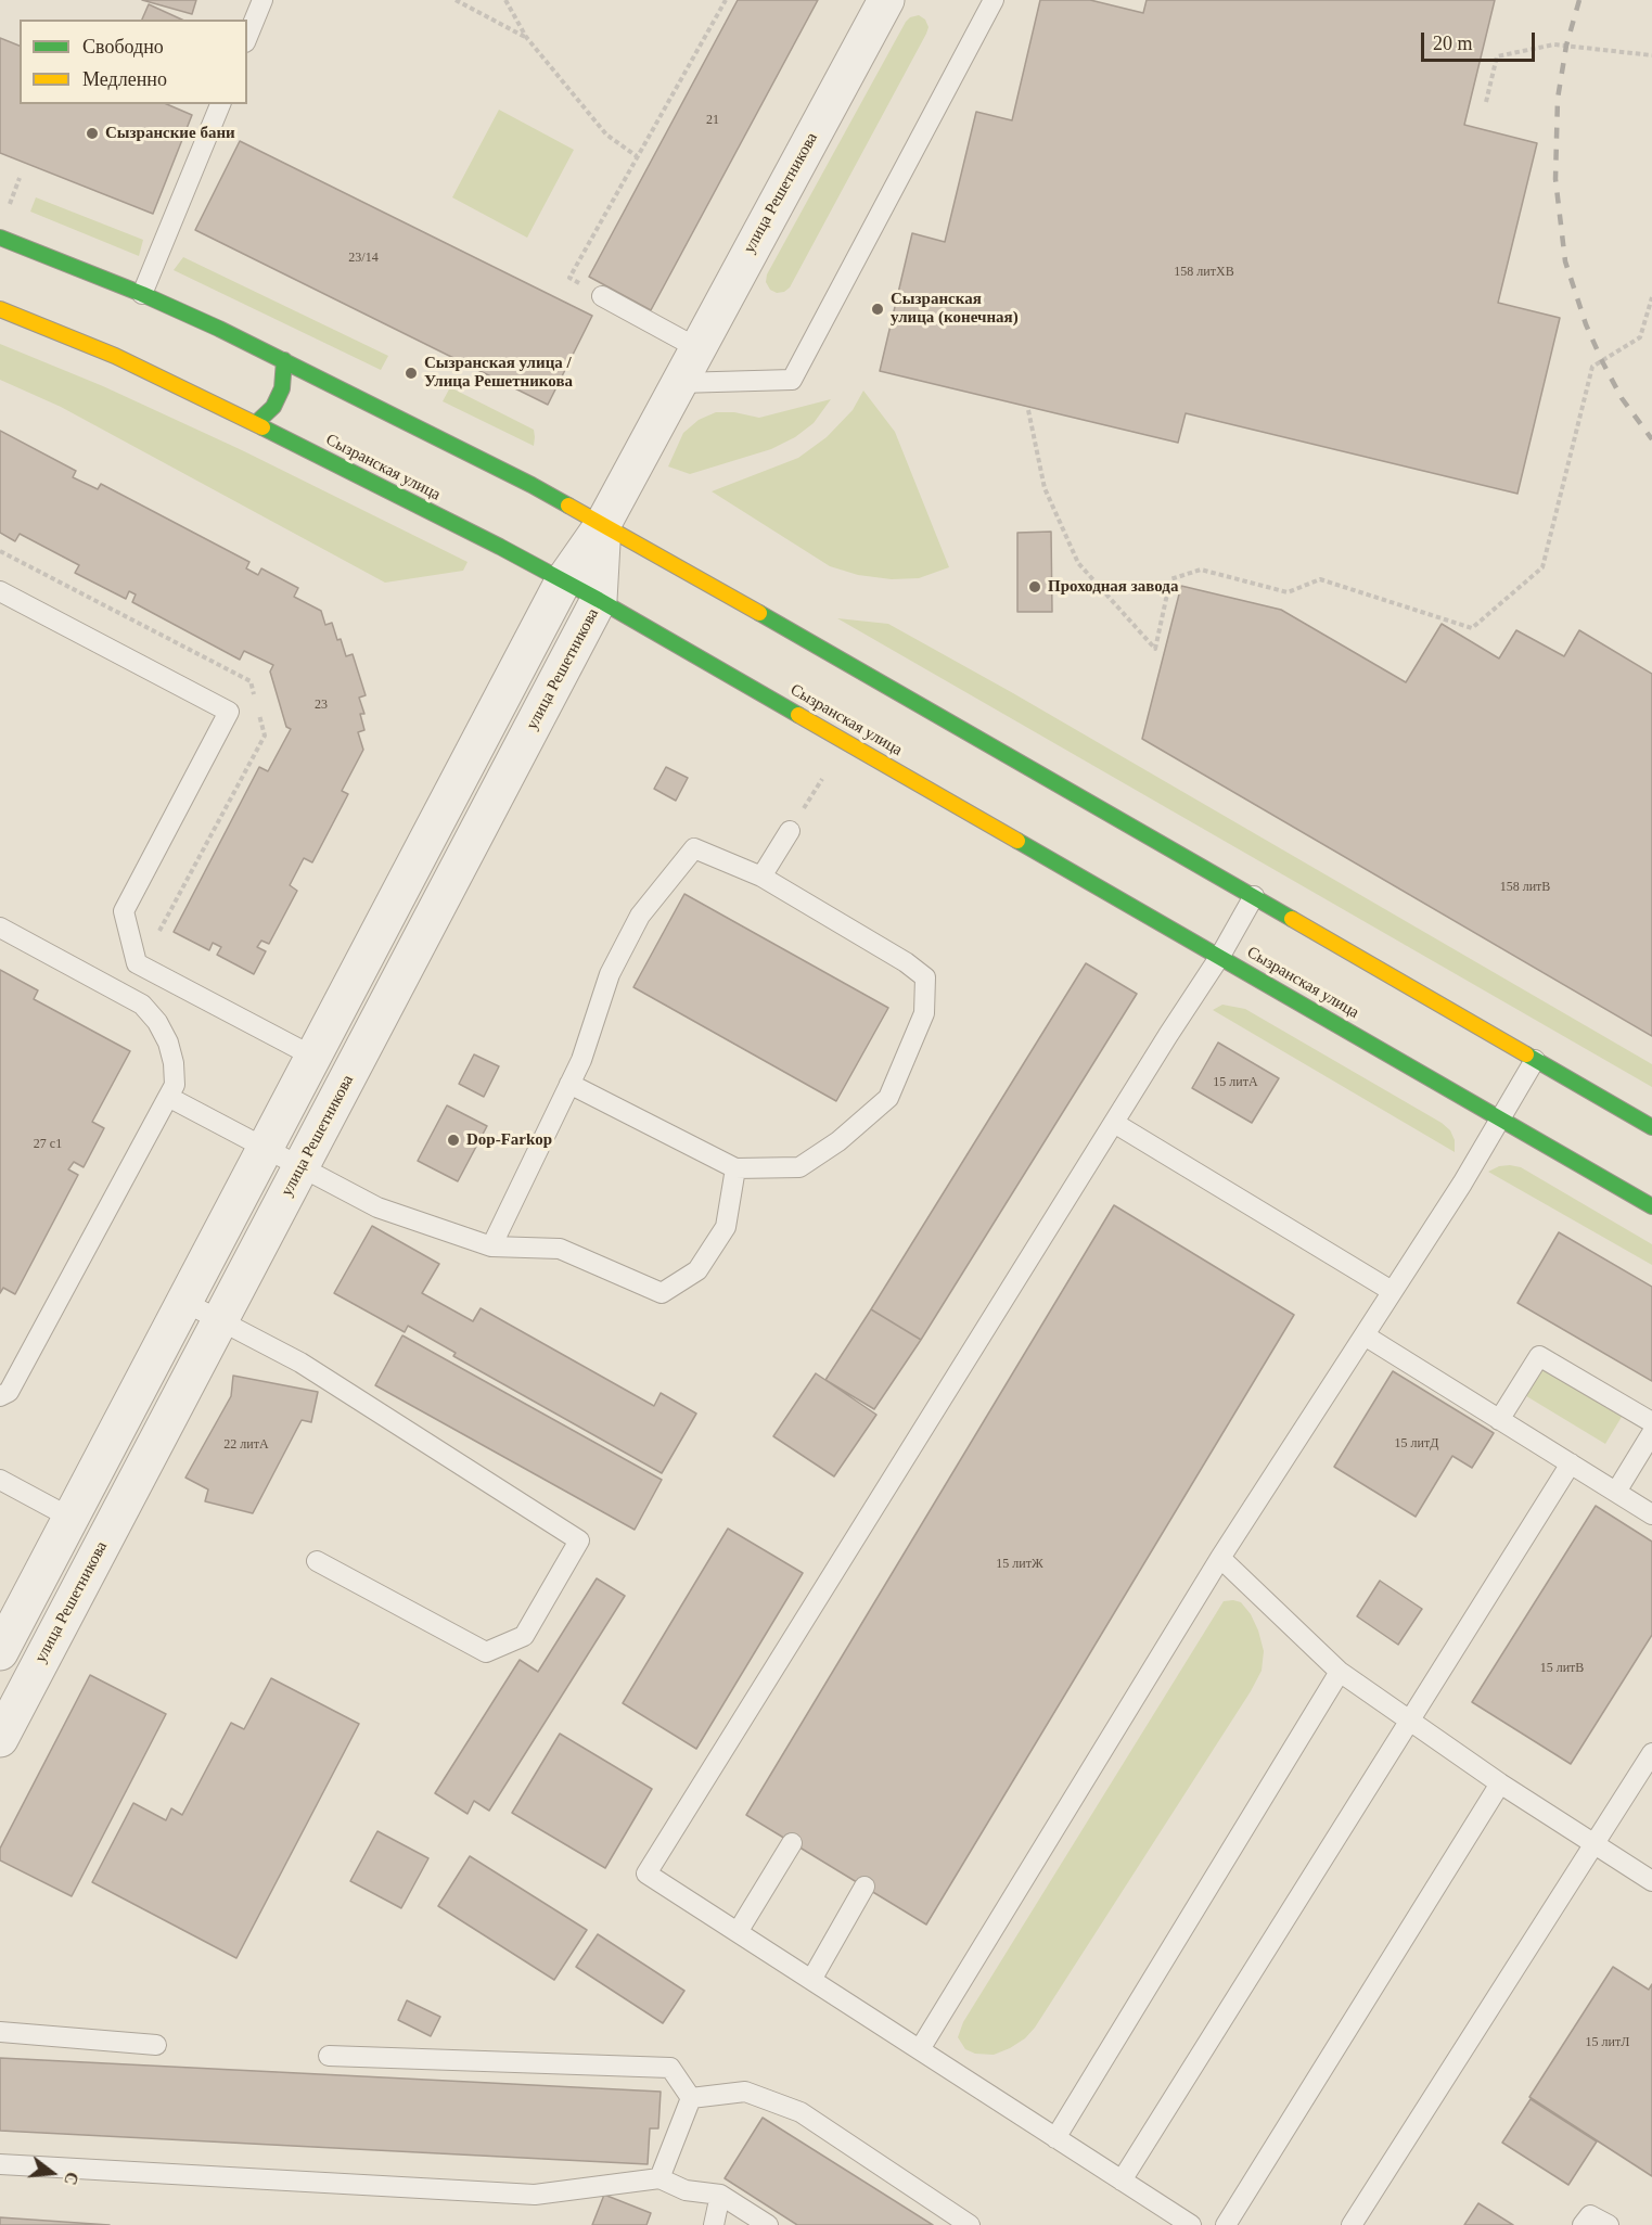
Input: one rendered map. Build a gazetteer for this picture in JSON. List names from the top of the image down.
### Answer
{
  "streets": {
    "street": ["улица Решетникова", "Сызранская улица"]
  },
  "crossings": [
    ["улица Решетникова", "Сызранская улица"]
  ],
  "places": [
    "Сызранские бани",
    "Сызранская улица (конечная)",
    "Сызранская улица / Улица Решетникова",
    "Проходная завода",
    "Dop-Farkop"
  ],
  "house_numbers": [
    "21",
    "23/14",
    "158 литХВ",
    "23",
    "158 литВ",
    "15 литА",
    "27 с1",
    "15 литД",
    "22 литА",
    "15 литЖ",
    "15 литВ",
    "15 литЛ"
  ],
  "legend": ["Свободно", "Медленно"],
  "scale_bar": "20 m",
  "north": "right"
}
